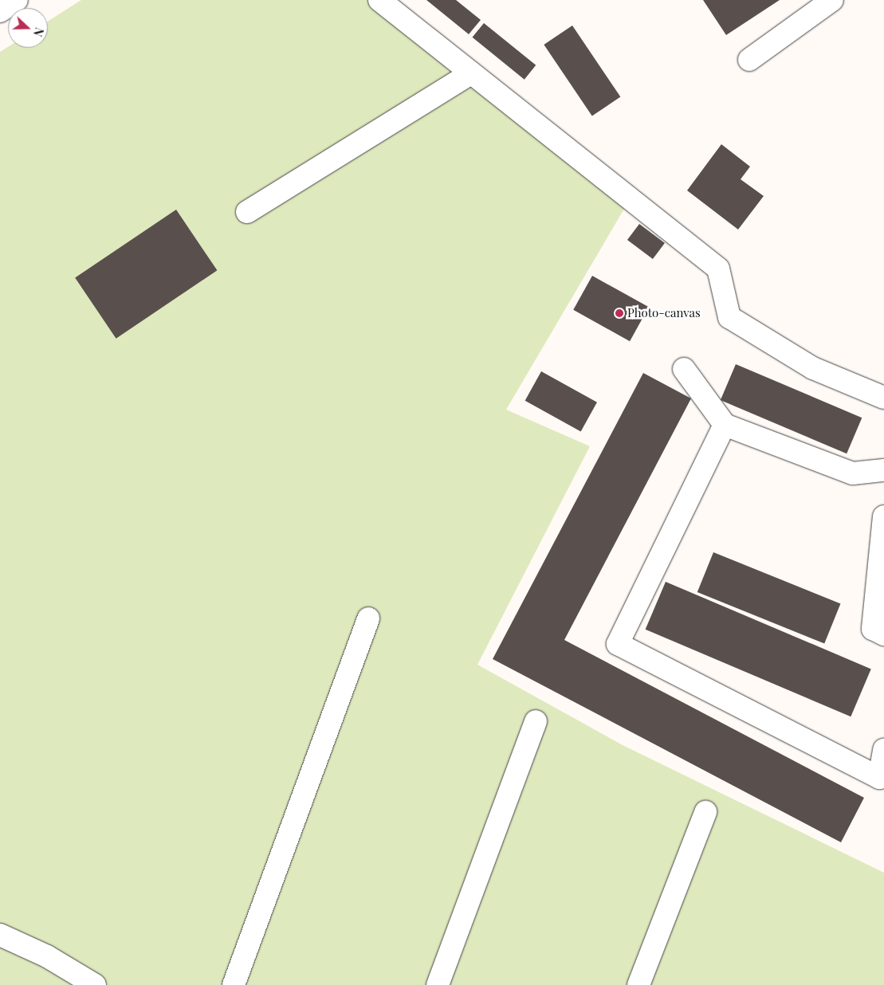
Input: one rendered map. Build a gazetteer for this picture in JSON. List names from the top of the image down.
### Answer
{
  "places": ["Photo-canvas"],
  "north": "right"
}
